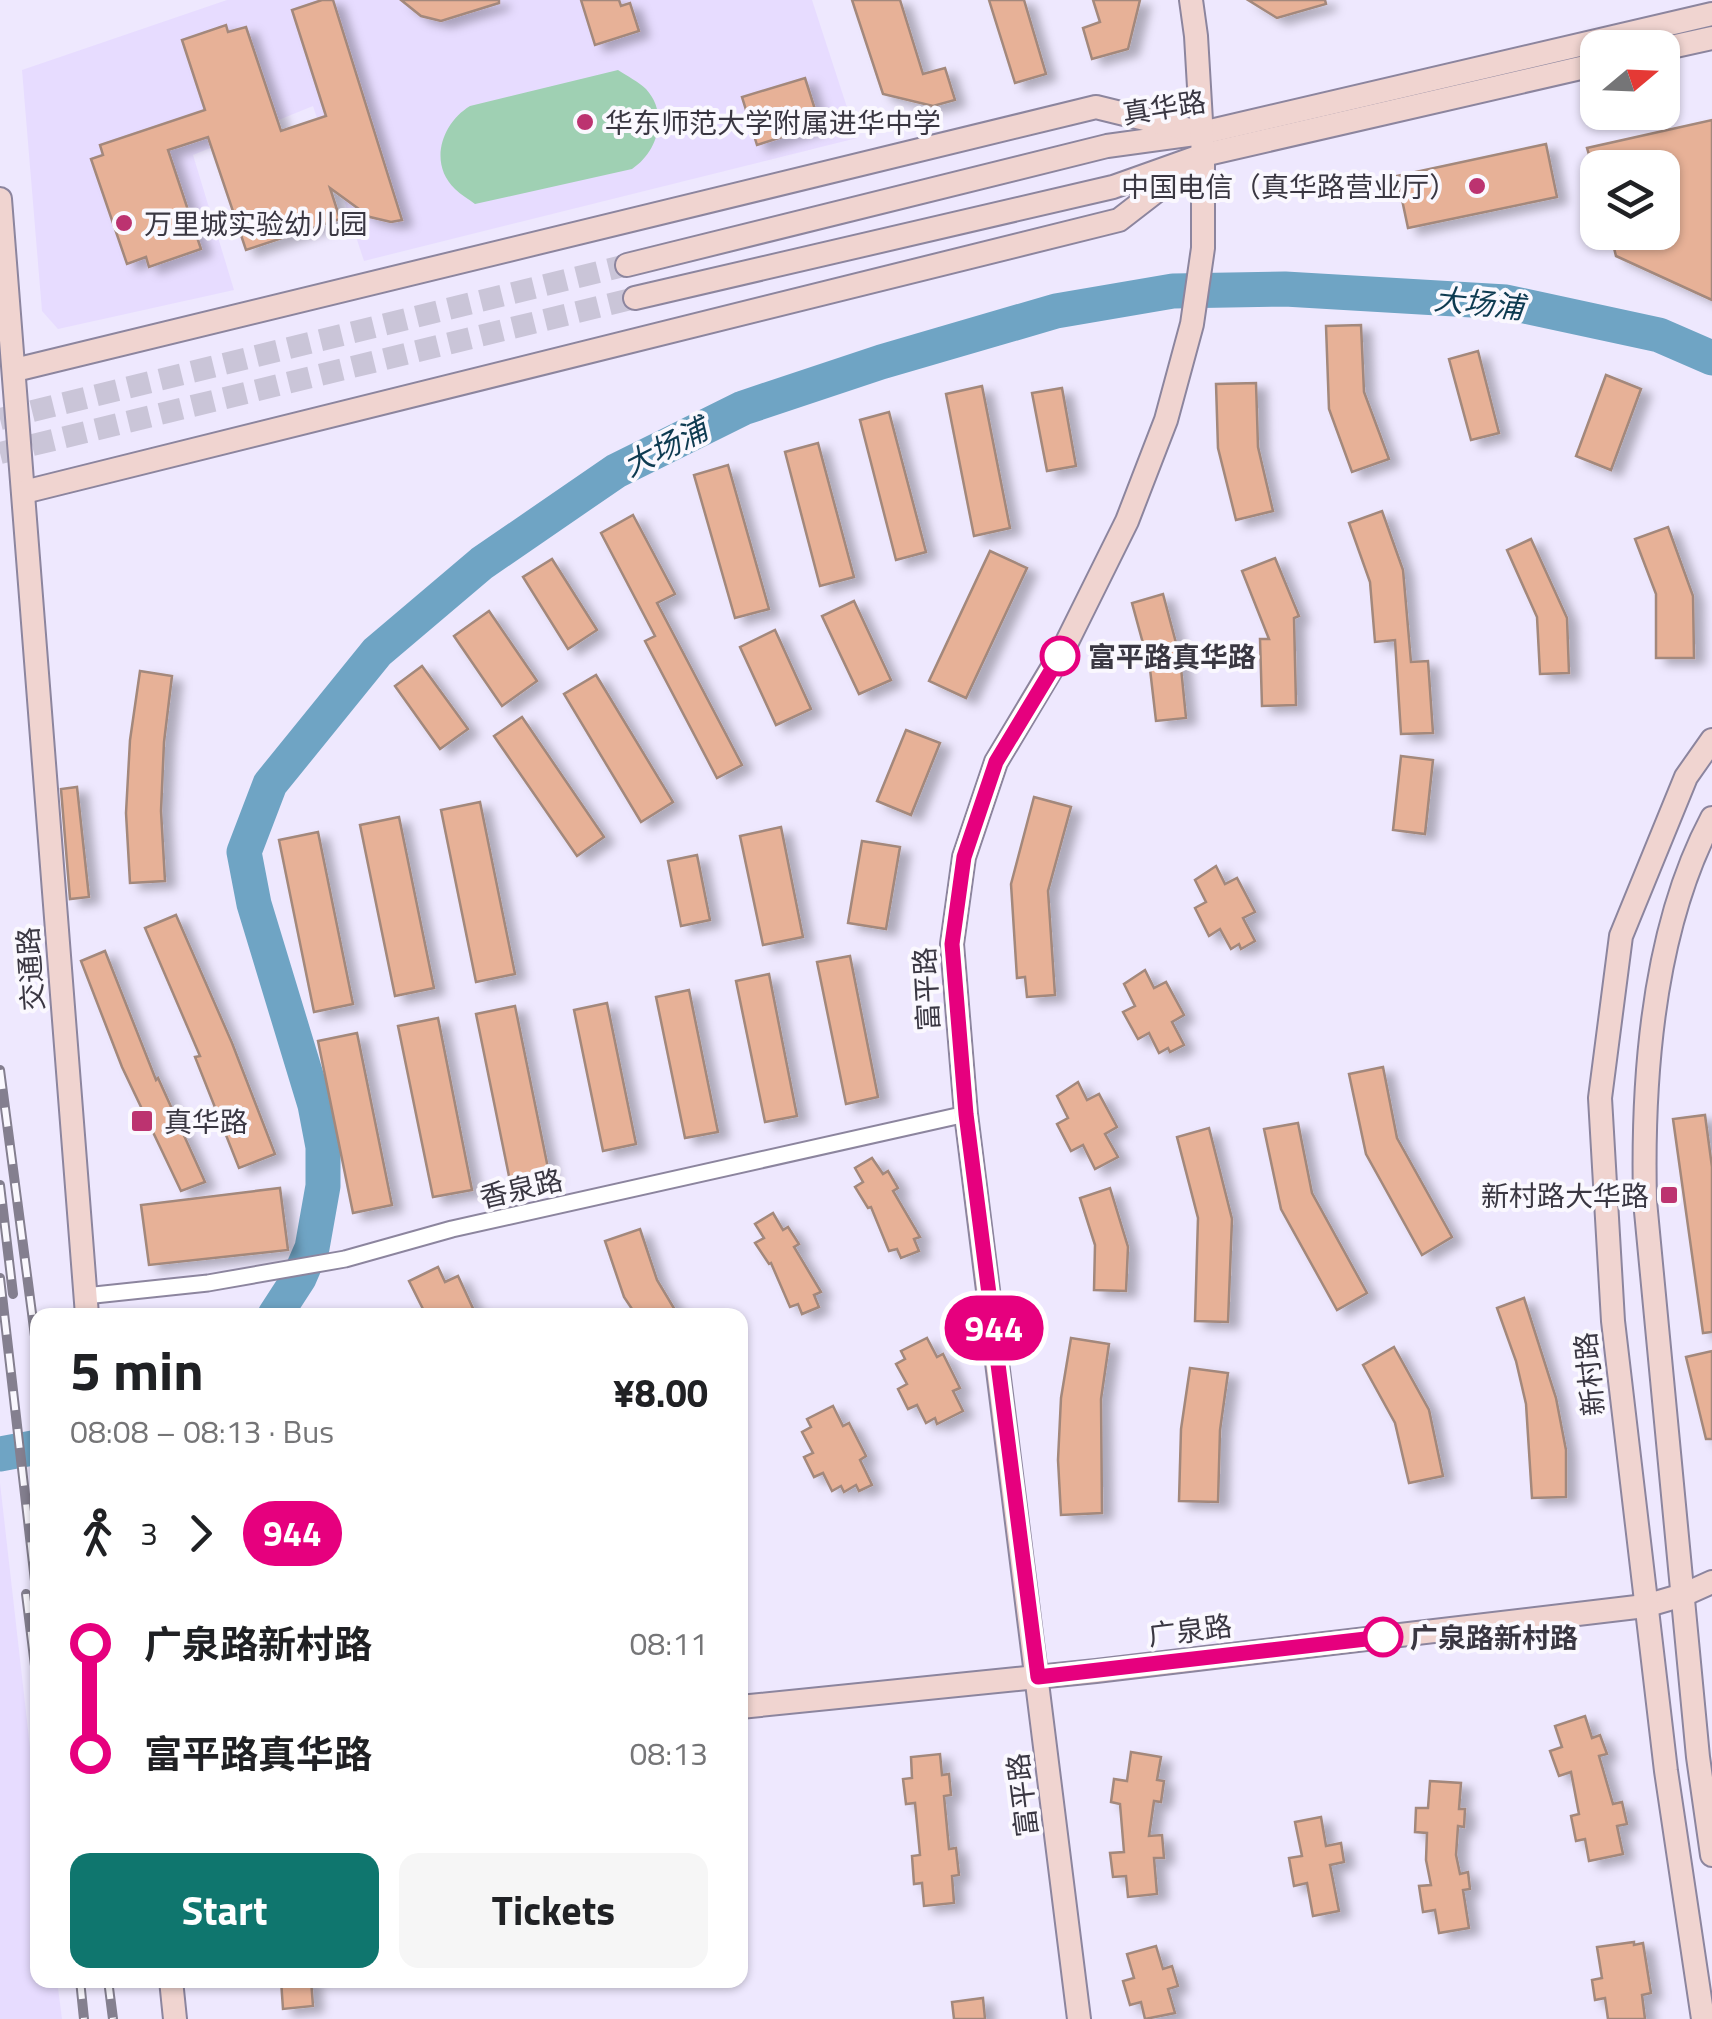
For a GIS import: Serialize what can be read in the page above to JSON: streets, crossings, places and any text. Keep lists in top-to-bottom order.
{
  "streets": {
    "main road": [
      "真华路",
      "交通路",
      "富平路",
      "新村路",
      "广泉路"
    ],
    "street": ["香泉路"]
  },
  "crossings": [
    ["真华路", "富平路"],
    ["交通路", "香泉路"],
    ["富平路", "香泉路"],
    ["富平路", "广泉路"],
    ["新村路", "广泉路"]
  ],
  "water": ["大场浦"],
  "places": {
    "other": [
      "华东师范大学附属进华中学",
      "中国电信（真华路营业厅）",
      "万里城实验幼儿园",
      "富平路真华路",
      "广泉路新村路"
    ],
    "transit": ["真华路", "新村路大华路"]
  },
  "lines": ["bus line 944"],
  "north": "right",
  "page": {
    "on_map": "944",
    "heading": ["5 min", "08:08 – 08:13 · Bus", "¥8.00"],
    "legs": ["3", "944"],
    "list": [
      {
        "name": "广泉路新村路",
        "value": "08:11"
      },
      {
        "name": "富平路真华路",
        "value": "08:13"
      }
    ],
    "buttons": ["Start", "Tickets"]
  }
}
